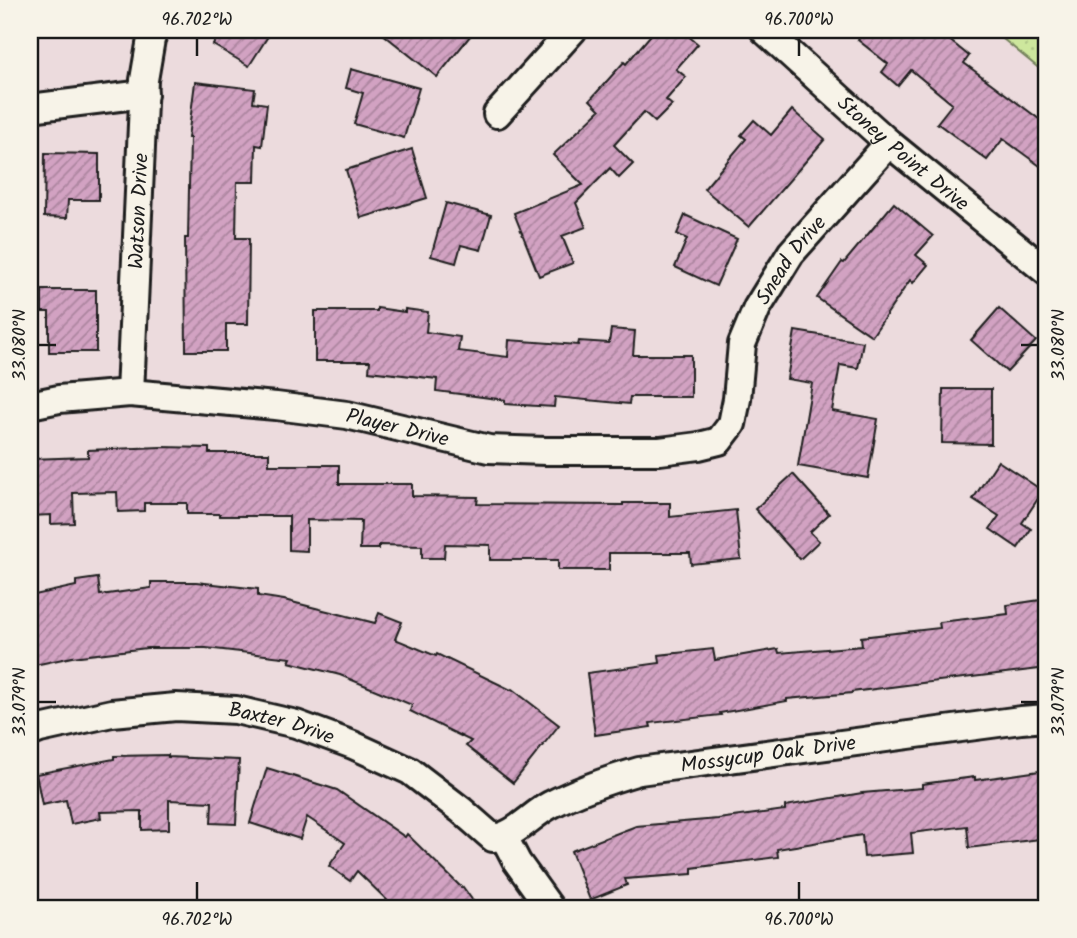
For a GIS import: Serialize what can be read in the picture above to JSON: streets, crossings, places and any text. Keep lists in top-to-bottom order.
{
  "streets": {
    "street": [
      "Stoney Point Drive",
      "Watson Drive",
      "Snead Drive",
      "Player Drive",
      "Baxter Drive",
      "Mossycup Oak Drive"
    ]
  },
  "crossings": [
    ["Stoney Point Drive", "Snead Drive"],
    ["Watson Drive", "Player Drive"],
    ["Snead Drive", "Player Drive"],
    ["Baxter Drive", "Mossycup Oak Drive"]
  ],
  "coordinates": [
    "96.702°W",
    "96.700°W",
    "33.080°N",
    "33.079°N"
  ]
}
